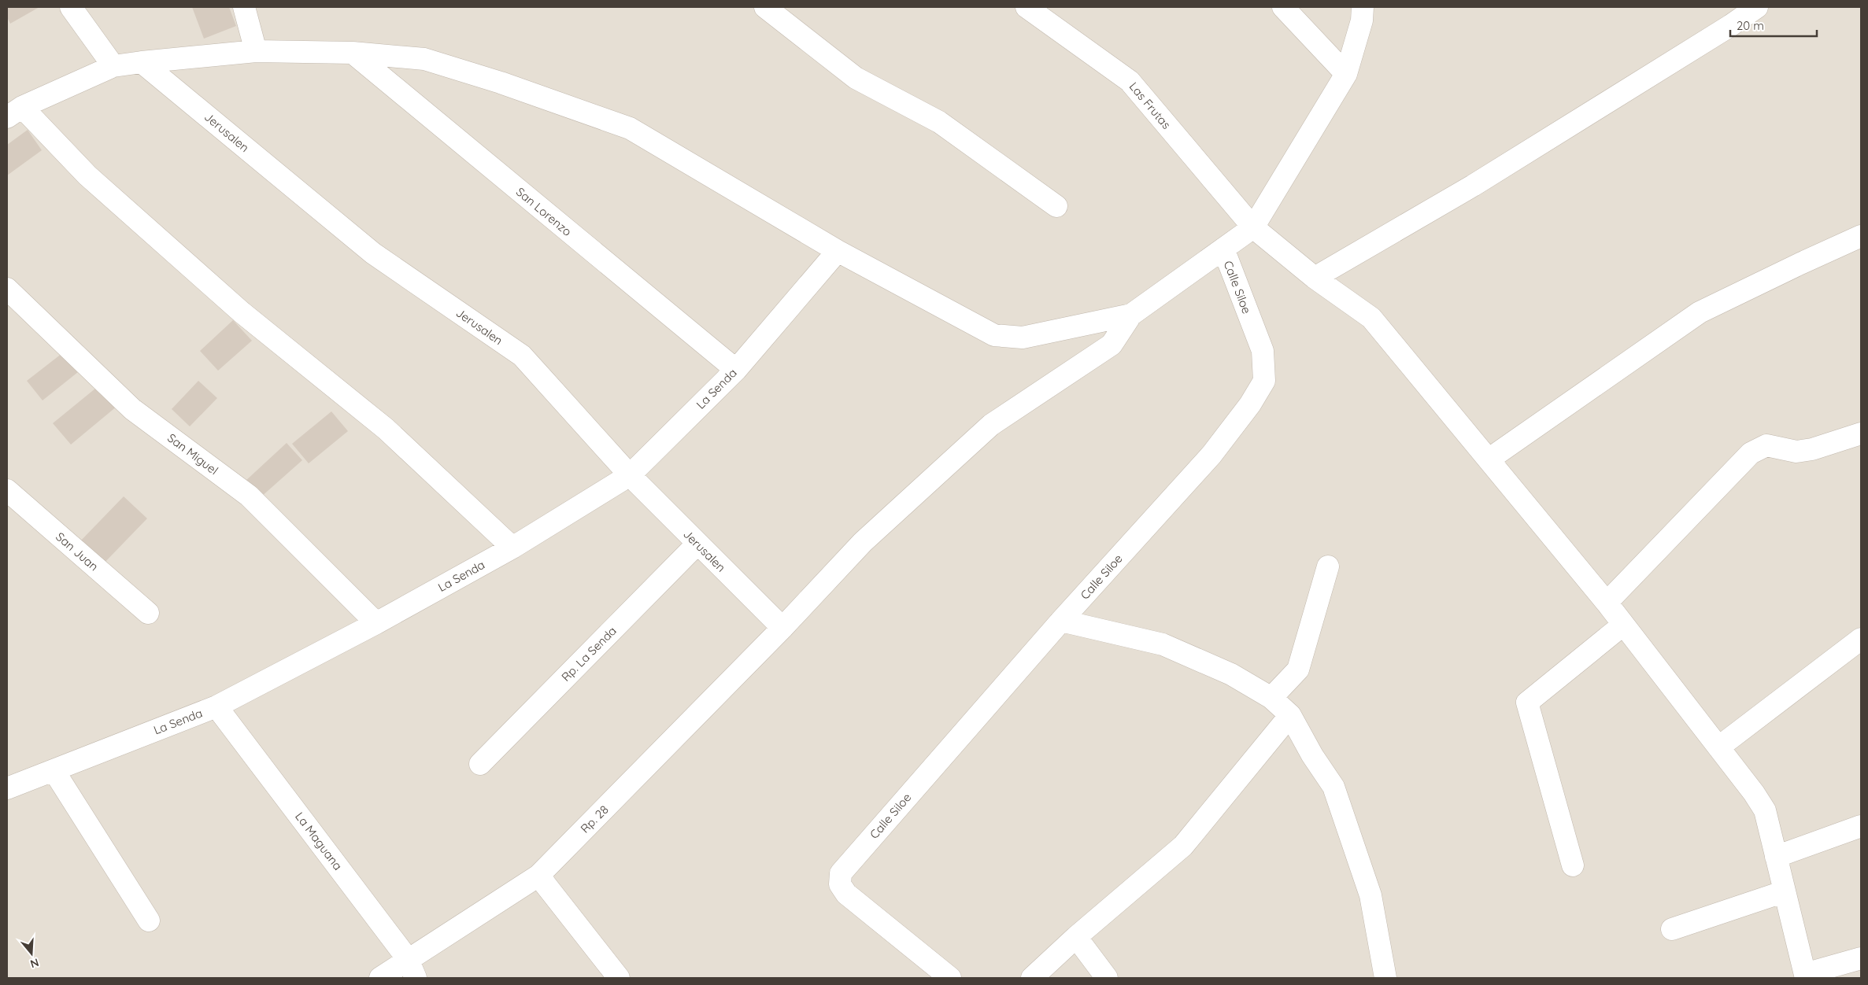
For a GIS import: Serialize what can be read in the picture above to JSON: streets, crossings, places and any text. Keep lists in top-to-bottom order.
{
  "streets": {
    "street": [
      "Las Frutas",
      "Jerusalen",
      "San Lorenzo",
      "Calle Siloe",
      "La Senda",
      "San Miguel",
      "San Juan",
      "Rp. La Senda",
      "Rp. 28",
      "La Maguana"
    ]
  },
  "crossings": [
    ["Jerusalen", "La Senda"],
    ["Jerusalen", "Rp. La Senda"],
    ["Jerusalen", "Rp. 28"],
    ["San Lorenzo", "La Senda"],
    ["La Senda", "San Miguel"],
    ["La Senda", "La Maguana"],
    ["Rp. 28", "La Maguana"]
  ],
  "scale_bar": "20 m",
  "north": "bottom"
}
